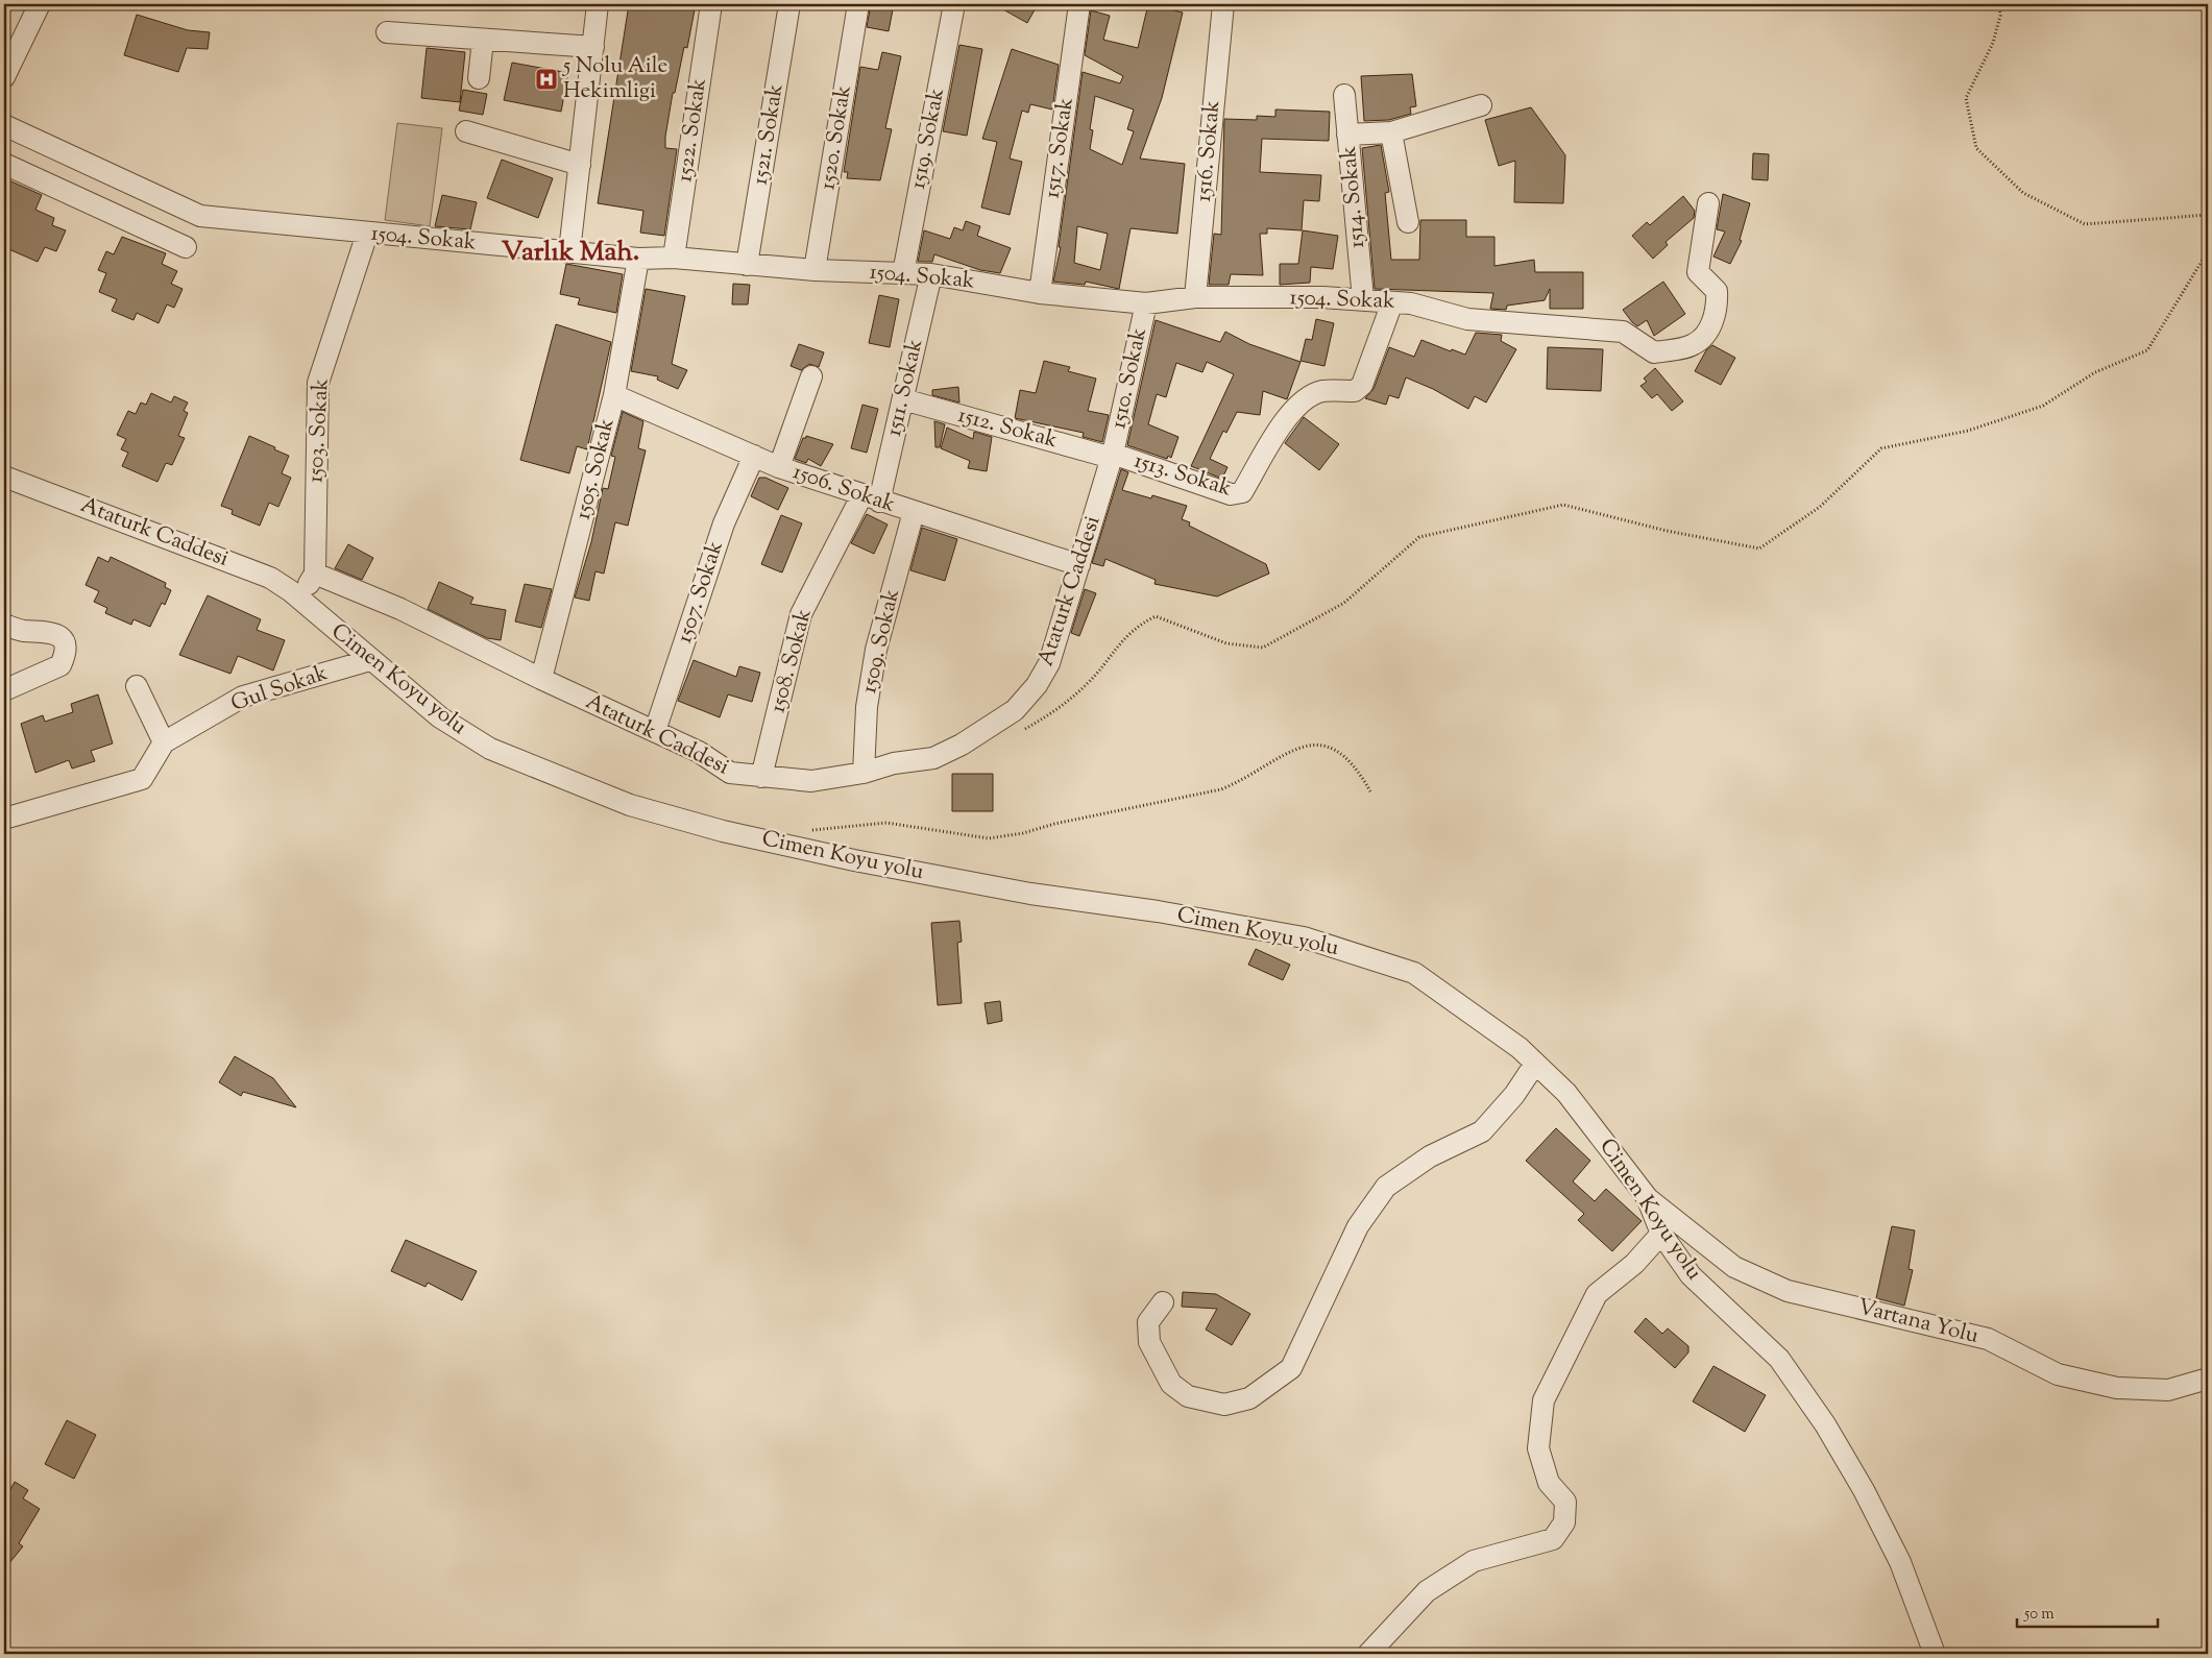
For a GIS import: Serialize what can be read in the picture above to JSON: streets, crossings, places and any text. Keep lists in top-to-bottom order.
{
  "streets": {
    "street": [
      "1522. Sokak",
      "1521. Sokak",
      "1520. Sokak",
      "1519. Sokak",
      "1517. Sokak",
      "1516. Sokak",
      "1514. Sokak",
      "1504. Sokak",
      "1510. Sokak",
      "1511. Sokak",
      "1512. Sokak",
      "1503. Sokak",
      "1505. Sokak",
      "1513. Sokak",
      "1506. Sokak",
      "Ataturk Caddesi",
      "1507. Sokak",
      "1509. Sokak",
      "1508. Sokak",
      "Cimen Koyu yolu",
      "Gul Sokak",
      "Vartana Yolu"
    ]
  },
  "crossings": [
    ["1522. Sokak", "1504. Sokak"],
    ["1521. Sokak", "1504. Sokak"],
    ["1520. Sokak", "1504. Sokak"],
    ["1519. Sokak", "1504. Sokak"],
    ["1517. Sokak", "1504. Sokak"],
    ["1516. Sokak", "1504. Sokak"],
    ["1514. Sokak", "1504. Sokak"],
    ["1504. Sokak", "1510. Sokak"],
    ["1504. Sokak", "1511. Sokak"],
    ["1504. Sokak", "1503. Sokak"],
    ["1504. Sokak", "1505. Sokak"],
    ["1504. Sokak", "1513. Sokak"],
    ["1510. Sokak", "1512. Sokak"],
    ["1510. Sokak", "1513. Sokak"],
    ["1510. Sokak", "Ataturk Caddesi"],
    ["1511. Sokak", "1512. Sokak"],
    ["1511. Sokak", "1506. Sokak"],
    ["1511. Sokak", "1508. Sokak"],
    ["1512. Sokak", "1513. Sokak"],
    ["1512. Sokak", "Ataturk Caddesi"],
    ["1503. Sokak", "Ataturk Caddesi"],
    ["1503. Sokak", "Cimen Koyu yolu"],
    ["1505. Sokak", "1506. Sokak"],
    ["1505. Sokak", "Ataturk Caddesi"],
    ["1513. Sokak", "Ataturk Caddesi"],
    ["1506. Sokak", "Ataturk Caddesi"],
    ["1506. Sokak", "1507. Sokak"],
    ["1506. Sokak", "1509. Sokak"],
    ["1506. Sokak", "1508. Sokak"],
    ["Ataturk Caddesi", "1507. Sokak"],
    ["Ataturk Caddesi", "1509. Sokak"],
    ["Ataturk Caddesi", "1508. Sokak"],
    ["Ataturk Caddesi", "Cimen Koyu yolu"],
    ["Cimen Koyu yolu", "Gul Sokak"],
    ["Cimen Koyu yolu", "Vartana Yolu"]
  ],
  "districts": ["Varlık Mah."],
  "places": {
    "hospital": ["5 Nolu Aile Hekimligi"]
  },
  "scale_bar": "50 m"
}
